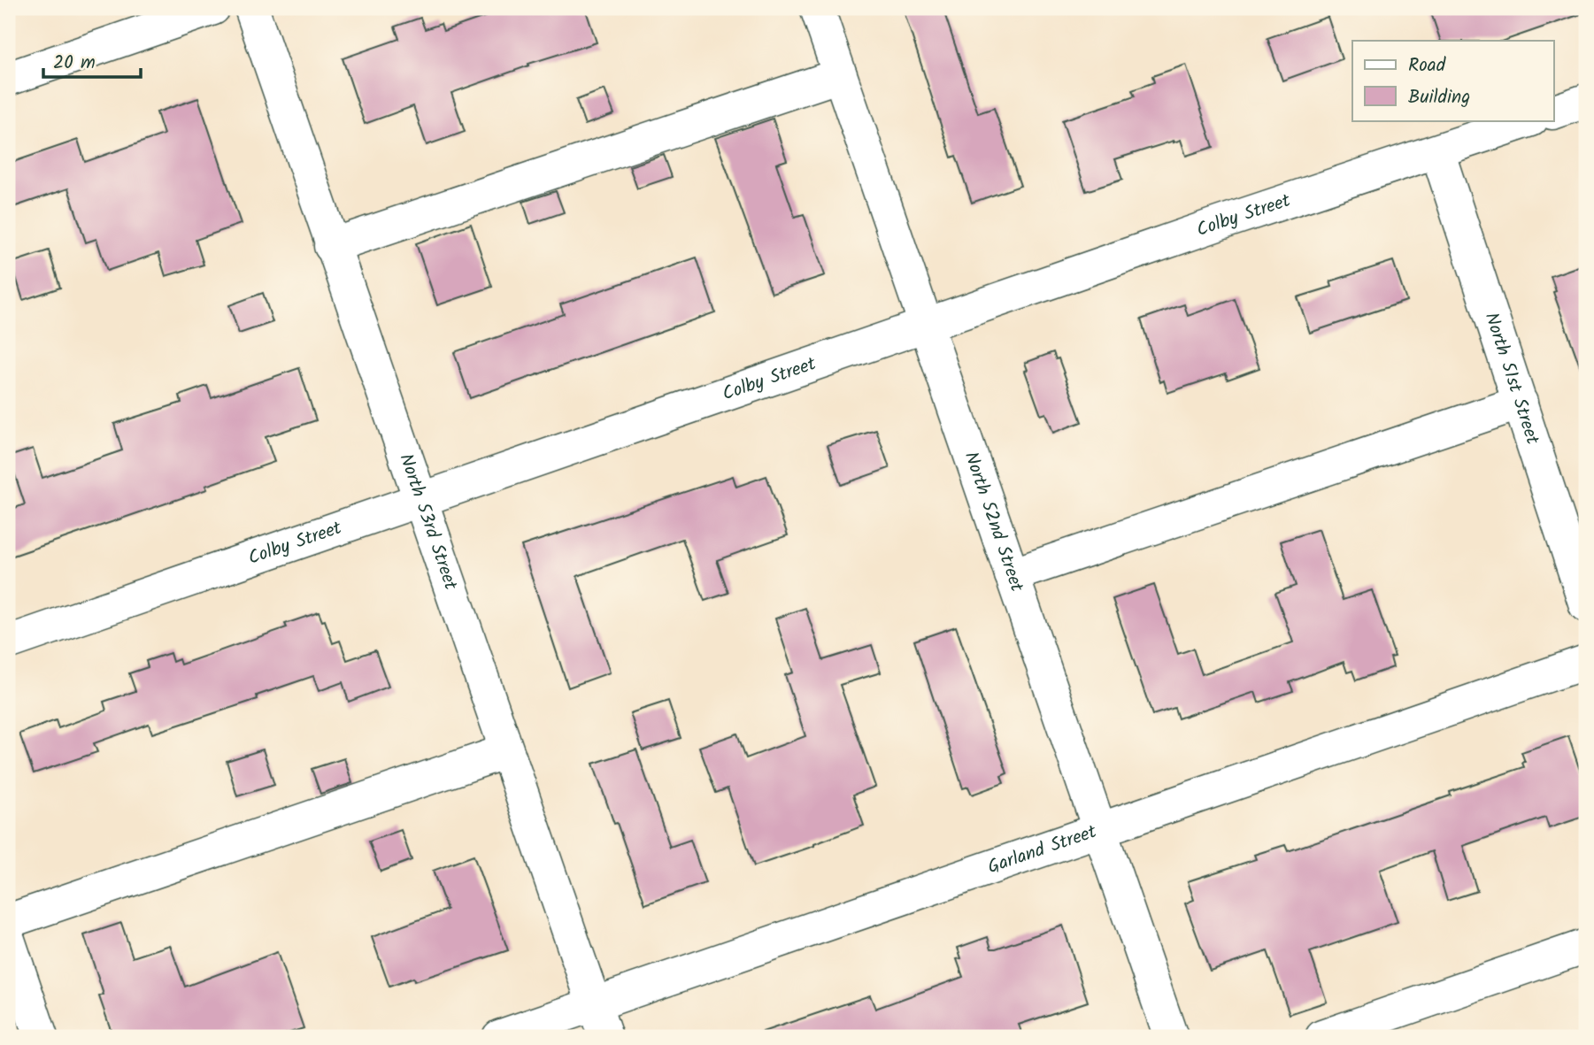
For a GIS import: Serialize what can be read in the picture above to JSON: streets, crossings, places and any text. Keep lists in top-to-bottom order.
{
  "streets": {
    "street": [
      "Colby Street",
      "North 51st Street",
      "North 53rd Street",
      "North 52nd Street",
      "Garland Street"
    ]
  },
  "crossings": [
    ["Colby Street", "North 51st Street"],
    ["Colby Street", "North 53rd Street"],
    ["Colby Street", "North 52nd Street"],
    ["North 53rd Street", "Garland Street"],
    ["North 52nd Street", "Garland Street"]
  ],
  "legend": ["Road", "Building"],
  "scale_bar": "20 m"
}
